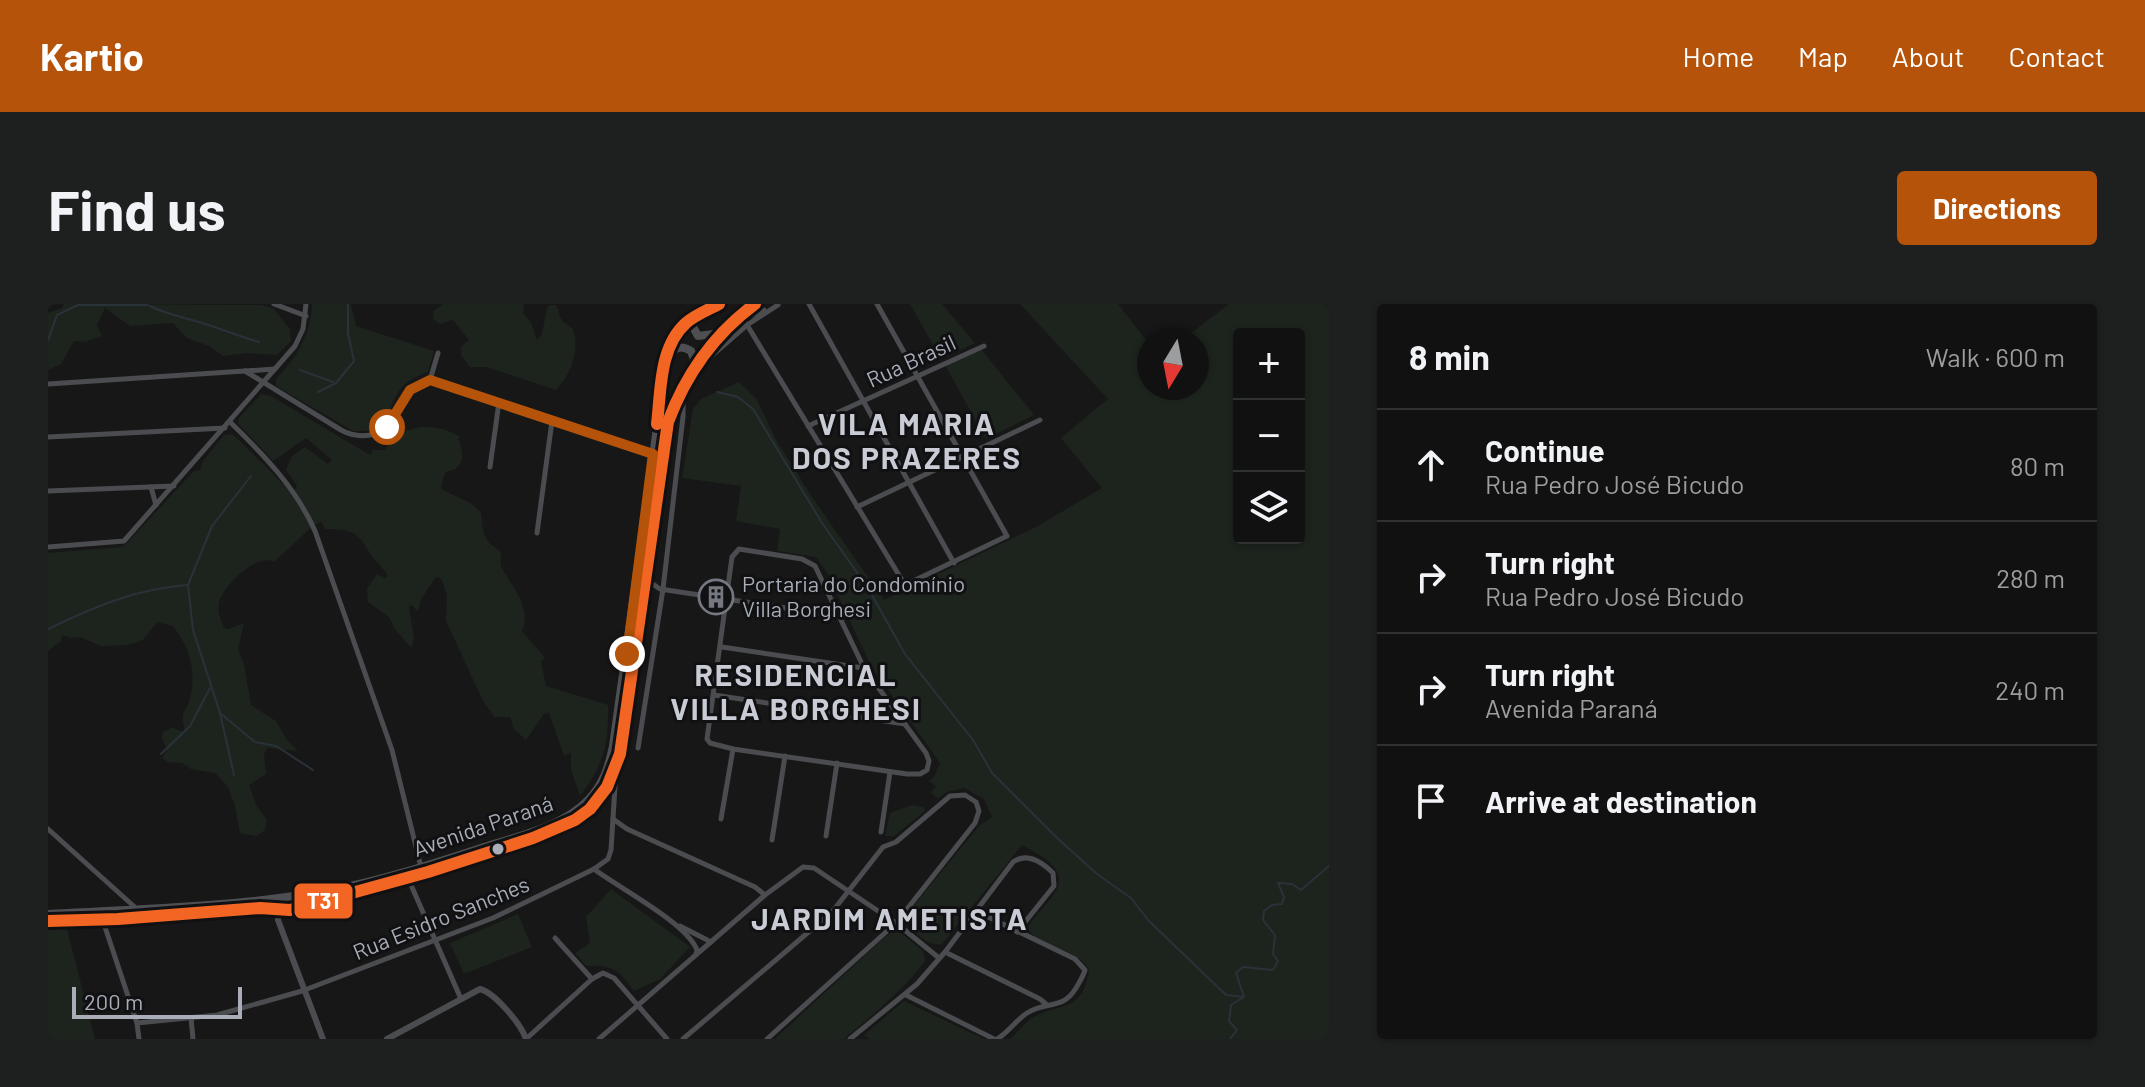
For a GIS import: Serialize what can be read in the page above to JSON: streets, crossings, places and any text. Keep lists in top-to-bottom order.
{
  "streets": {
    "main road": ["Avenida Paraná"],
    "street": ["Rua Brasil", "Rua Esidro Sanches"]
  },
  "districts": ["VILA MARIA DOS PRAZERES", "RESIDENCIAL VILLA BORGHESI", "JARDIM AMETISTA"],
  "places": {
    "building": ["Portaria do Condomínio Villa Borghesi"]
  },
  "lines": ["transit line T31"],
  "scale_bar": "200 m",
  "north": "bottom",
  "page": {
    "header": "Kartio",
    "nav": [
      "Home",
      "Map",
      "About",
      "Contact"
    ],
    "buttons": "Directions",
    "title": "Find us",
    "heading": ["8 min", "Walk · 600 m"],
    "map_buttons": ["+", "−"],
    "list": [
      ["Continue", "Rua Pedro José Bicudo", "80 m"],
      ["Turn right", "Rua Pedro José Bicudo", "280 m"],
      ["Turn right", "Avenida Paraná", "240 m"],
      "Arrive at destination"
    ],
    "scale": "200 m"
  }
}
